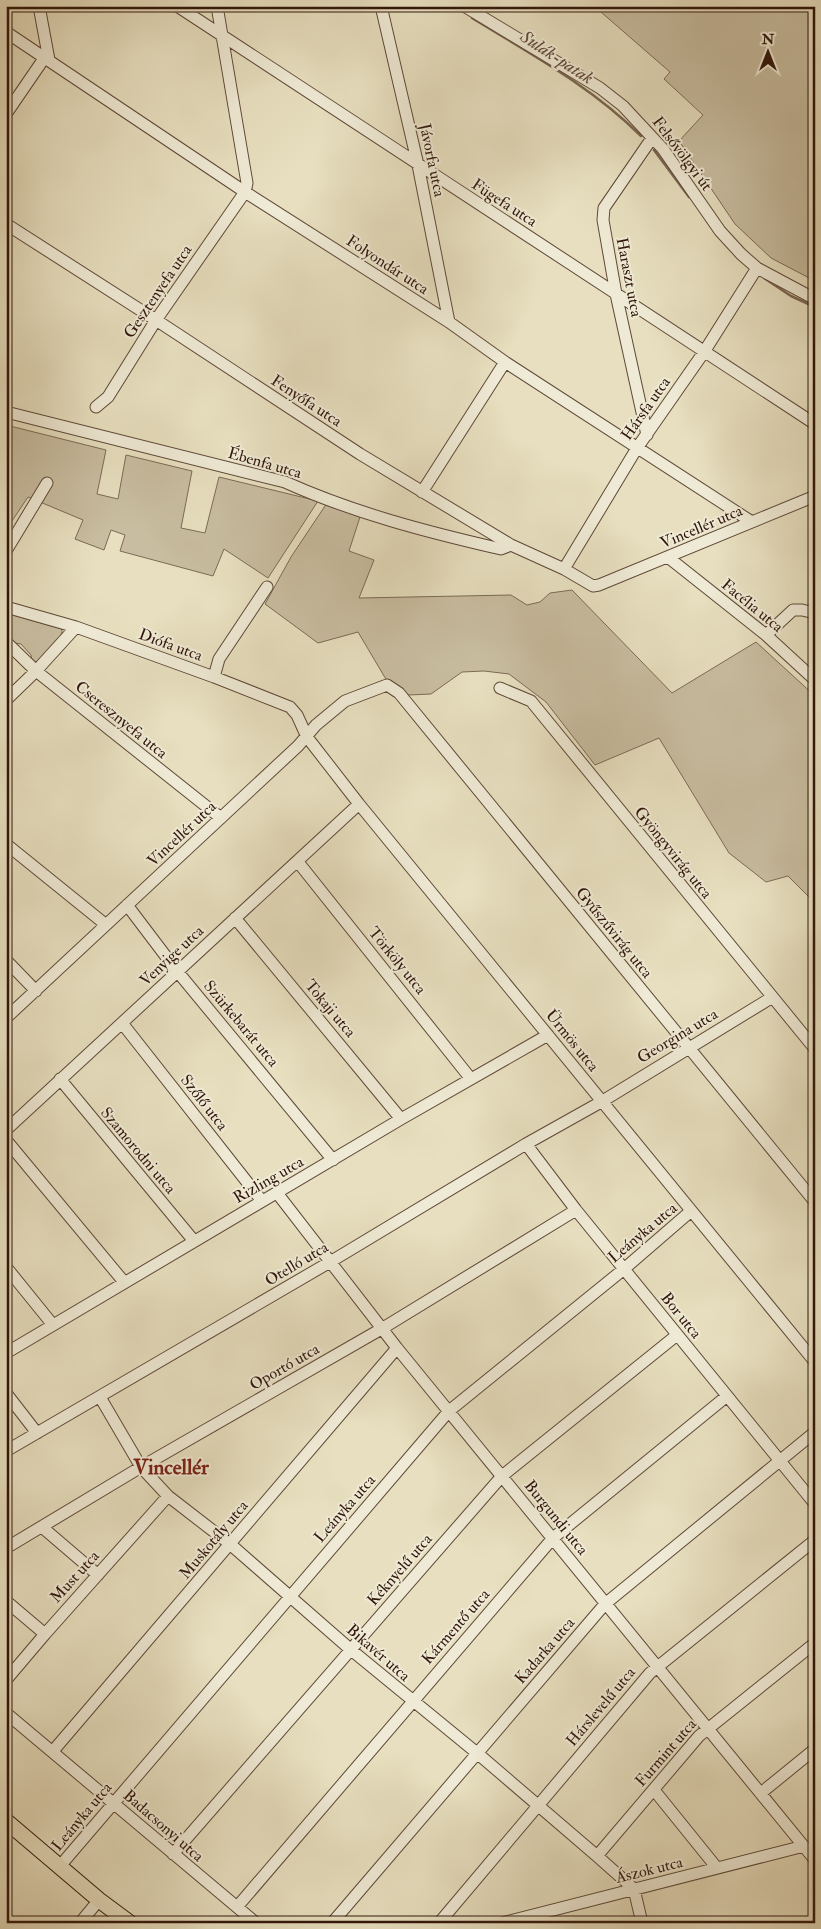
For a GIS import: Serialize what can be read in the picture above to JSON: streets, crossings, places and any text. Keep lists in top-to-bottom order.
{
  "streets": {
    "street": [
      "Felsővölgyi út",
      "Jávorfa utca",
      "Fügefa utca",
      "Folyondár utca",
      "Haraszt utca",
      "Gesztenyefa utca",
      "Fenyőfa utca",
      "Hársfa utca",
      "Ébenfa utca",
      "Vincellér utca",
      "Facélia utca",
      "Diófa utca",
      "Cseresznyefa utca",
      "Gyöngyvirág utca",
      "Gyűszűvirág utca",
      "Venyige utca",
      "Törköly utca",
      "Tokaji utca",
      "Szürkebarát utca",
      "Georgina utca",
      "Ürmös utca",
      "Szőlő utca",
      "Szamorodni utca",
      "Rizling utca",
      "Leányka utca",
      "Otelló utca",
      "Bor utca",
      "Oportó utca",
      "Burgundi utca",
      "Muskotály utca",
      "Kéknyelű utca",
      "Must utca",
      "Kármentő utca",
      "Kadarka utca",
      "Bikavér utca",
      "Hárslevelű utca",
      "Furmint utca",
      "Badacsonyi utca",
      "Ászok utca"
    ]
  },
  "crossings": [
    ["Felsővölgyi út", "Haraszt utca"],
    ["Felsővölgyi út", "Hársfa utca"],
    ["Jávorfa utca", "Fügefa utca"],
    ["Jávorfa utca", "Folyondár utca"],
    ["Fügefa utca", "Haraszt utca"],
    ["Fügefa utca", "Hársfa utca"],
    ["Folyondár utca", "Gesztenyefa utca"],
    ["Folyondár utca", "Hársfa utca"],
    ["Folyondár utca", "Vincellér utca"],
    ["Haraszt utca", "Hársfa utca"],
    ["Gesztenyefa utca", "Fenyőfa utca"],
    ["Fenyőfa utca", "Hársfa utca"],
    ["Fenyőfa utca", "Ébenfa utca"],
    ["Fenyőfa utca", "Vincellér utca"],
    ["Vincellér utca", "Facélia utca"],
    ["Vincellér utca", "Diófa utca"],
    ["Vincellér utca", "Cseresznyefa utca"],
    ["Vincellér utca", "Gyűszűvirág utca"],
    ["Vincellér utca", "Szürkebarát utca"],
    ["Vincellér utca", "Ürmös utca"],
    ["Diófa utca", "Ürmös utca"],
    ["Gyöngyvirág utca", "Georgina utca"],
    ["Gyűszűvirág utca", "Georgina utca"],
    ["Venyige utca", "Törköly utca"],
    ["Venyige utca", "Tokaji utca"],
    ["Venyige utca", "Szürkebarát utca"],
    ["Venyige utca", "Ürmös utca"],
    ["Venyige utca", "Szőlő utca"],
    ["Venyige utca", "Szamorodni utca"],
    ["Törköly utca", "Rizling utca"],
    ["Tokaji utca", "Rizling utca"],
    ["Szürkebarát utca", "Rizling utca"],
    ["Georgina utca", "Ürmös utca"],
    ["Georgina utca", "Otelló utca"],
    ["Ürmös utca", "Rizling utca"],
    ["Ürmös utca", "Leányka utca"],
    ["Ürmös utca", "Otelló utca"],
    ["Szőlő utca", "Rizling utca"],
    ["Szamorodni utca", "Rizling utca"],
    ["Rizling utca", "Burgundi utca"],
    ["Leányka utca", "Bor utca"],
    ["Leányka utca", "Burgundi utca"],
    ["Leányka utca", "Bikavér utca"],
    ["Leányka utca", "Badacsonyi utca"],
    ["Otelló utca", "Bor utca"],
    ["Otelló utca", "Burgundi utca"],
    ["Otelló utca", "Bikavér utca"],
    ["Bor utca", "Oportó utca"],
    ["Bor utca", "Kéknyelű utca"],
    ["Bor utca", "Kármentő utca"],
    ["Bor utca", "Kadarka utca"],
    ["Oportó utca", "Burgundi utca"],
    ["Oportó utca", "Bikavér utca"],
    ["Burgundi utca", "Muskotály utca"],
    ["Burgundi utca", "Kéknyelű utca"],
    ["Burgundi utca", "Kármentő utca"],
    ["Burgundi utca", "Kadarka utca"],
    ["Burgundi utca", "Hárslevelű utca"],
    ["Burgundi utca", "Furmint utca"],
    ["Burgundi utca", "Ászok utca"],
    ["Muskotály utca", "Bikavér utca"],
    ["Muskotály utca", "Badacsonyi utca"],
    ["Kéknyelű utca", "Bikavér utca"],
    ["Kéknyelű utca", "Badacsonyi utca"],
    ["Must utca", "Bikavér utca"],
    ["Kármentő utca", "Bikavér utca"],
    ["Kármentő utca", "Badacsonyi utca"],
    ["Kadarka utca", "Bikavér utca"],
    ["Bikavér utca", "Hárslevelű utca"],
    ["Bikavér utca", "Furmint utca"],
    ["Bikavér utca", "Ászok utca"]
  ],
  "districts": ["Vincellér"],
  "water": ["Sulák-patak"],
  "north": "top"
}
